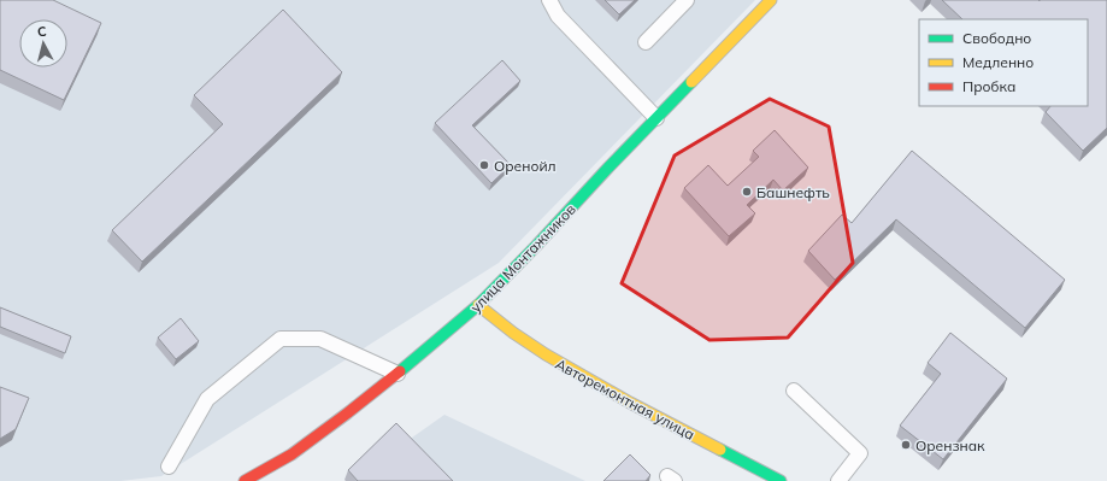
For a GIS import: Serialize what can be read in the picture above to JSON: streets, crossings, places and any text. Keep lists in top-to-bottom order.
{
  "streets": {
    "main road": ["улица Монтажников", "Авторемонтная улица"]
  },
  "crossings": [
    ["улица Монтажников", "Авторемонтная улица"]
  ],
  "places": ["Оренойл", "Башнефть", "Орензнак"],
  "legend": ["Свободно", "Медленно", "Пробка"],
  "north": "top"
}
